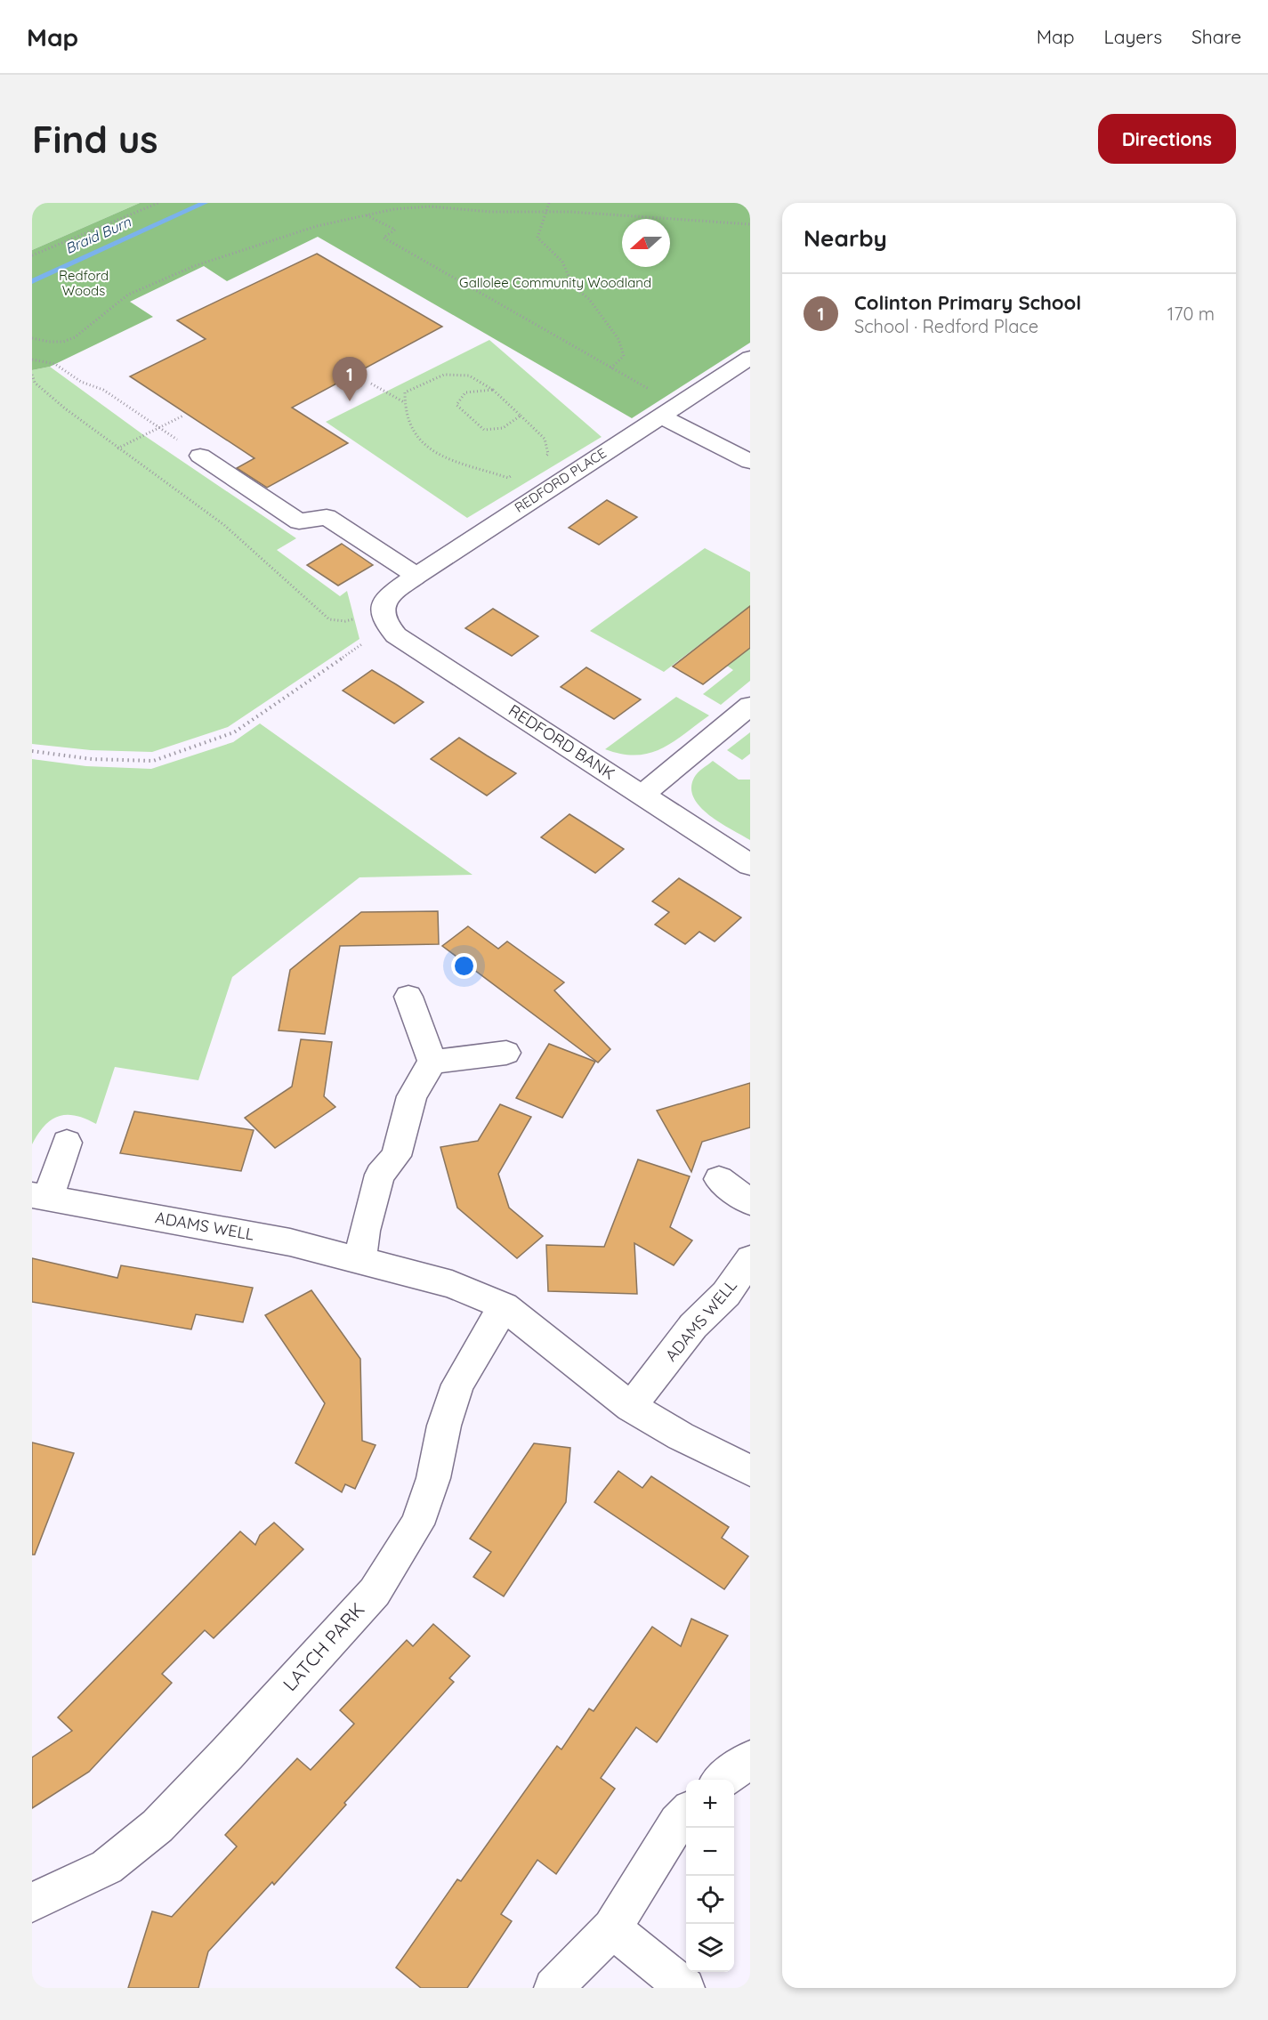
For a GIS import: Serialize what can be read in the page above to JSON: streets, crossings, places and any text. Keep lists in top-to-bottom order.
{
  "streets": {
    "street": [
      "REDFORD PLACE",
      "REDFORD BANK",
      "ADAMS WELL",
      "LATCH PARK"
    ]
  },
  "crossings": [
    ["REDFORD PLACE", "REDFORD BANK"],
    ["ADAMS WELL", "LATCH PARK"]
  ],
  "water": ["Braid Burn"],
  "parks": ["Redford Woods", "Gallolee Community Woodland"],
  "north": "left",
  "page": {
    "header": "Map",
    "nav": ["Map", "Layers", "Share"],
    "buttons": "Directions",
    "title": "Find us",
    "heading": "Nearby",
    "list": [
      {
        "mark": "1",
        "name": "Colinton Primary School",
        "note": "School · Redford Place",
        "value": "170 m"
      }
    ],
    "pins": "1",
    "map_buttons": ["+", "−"]
  }
}
